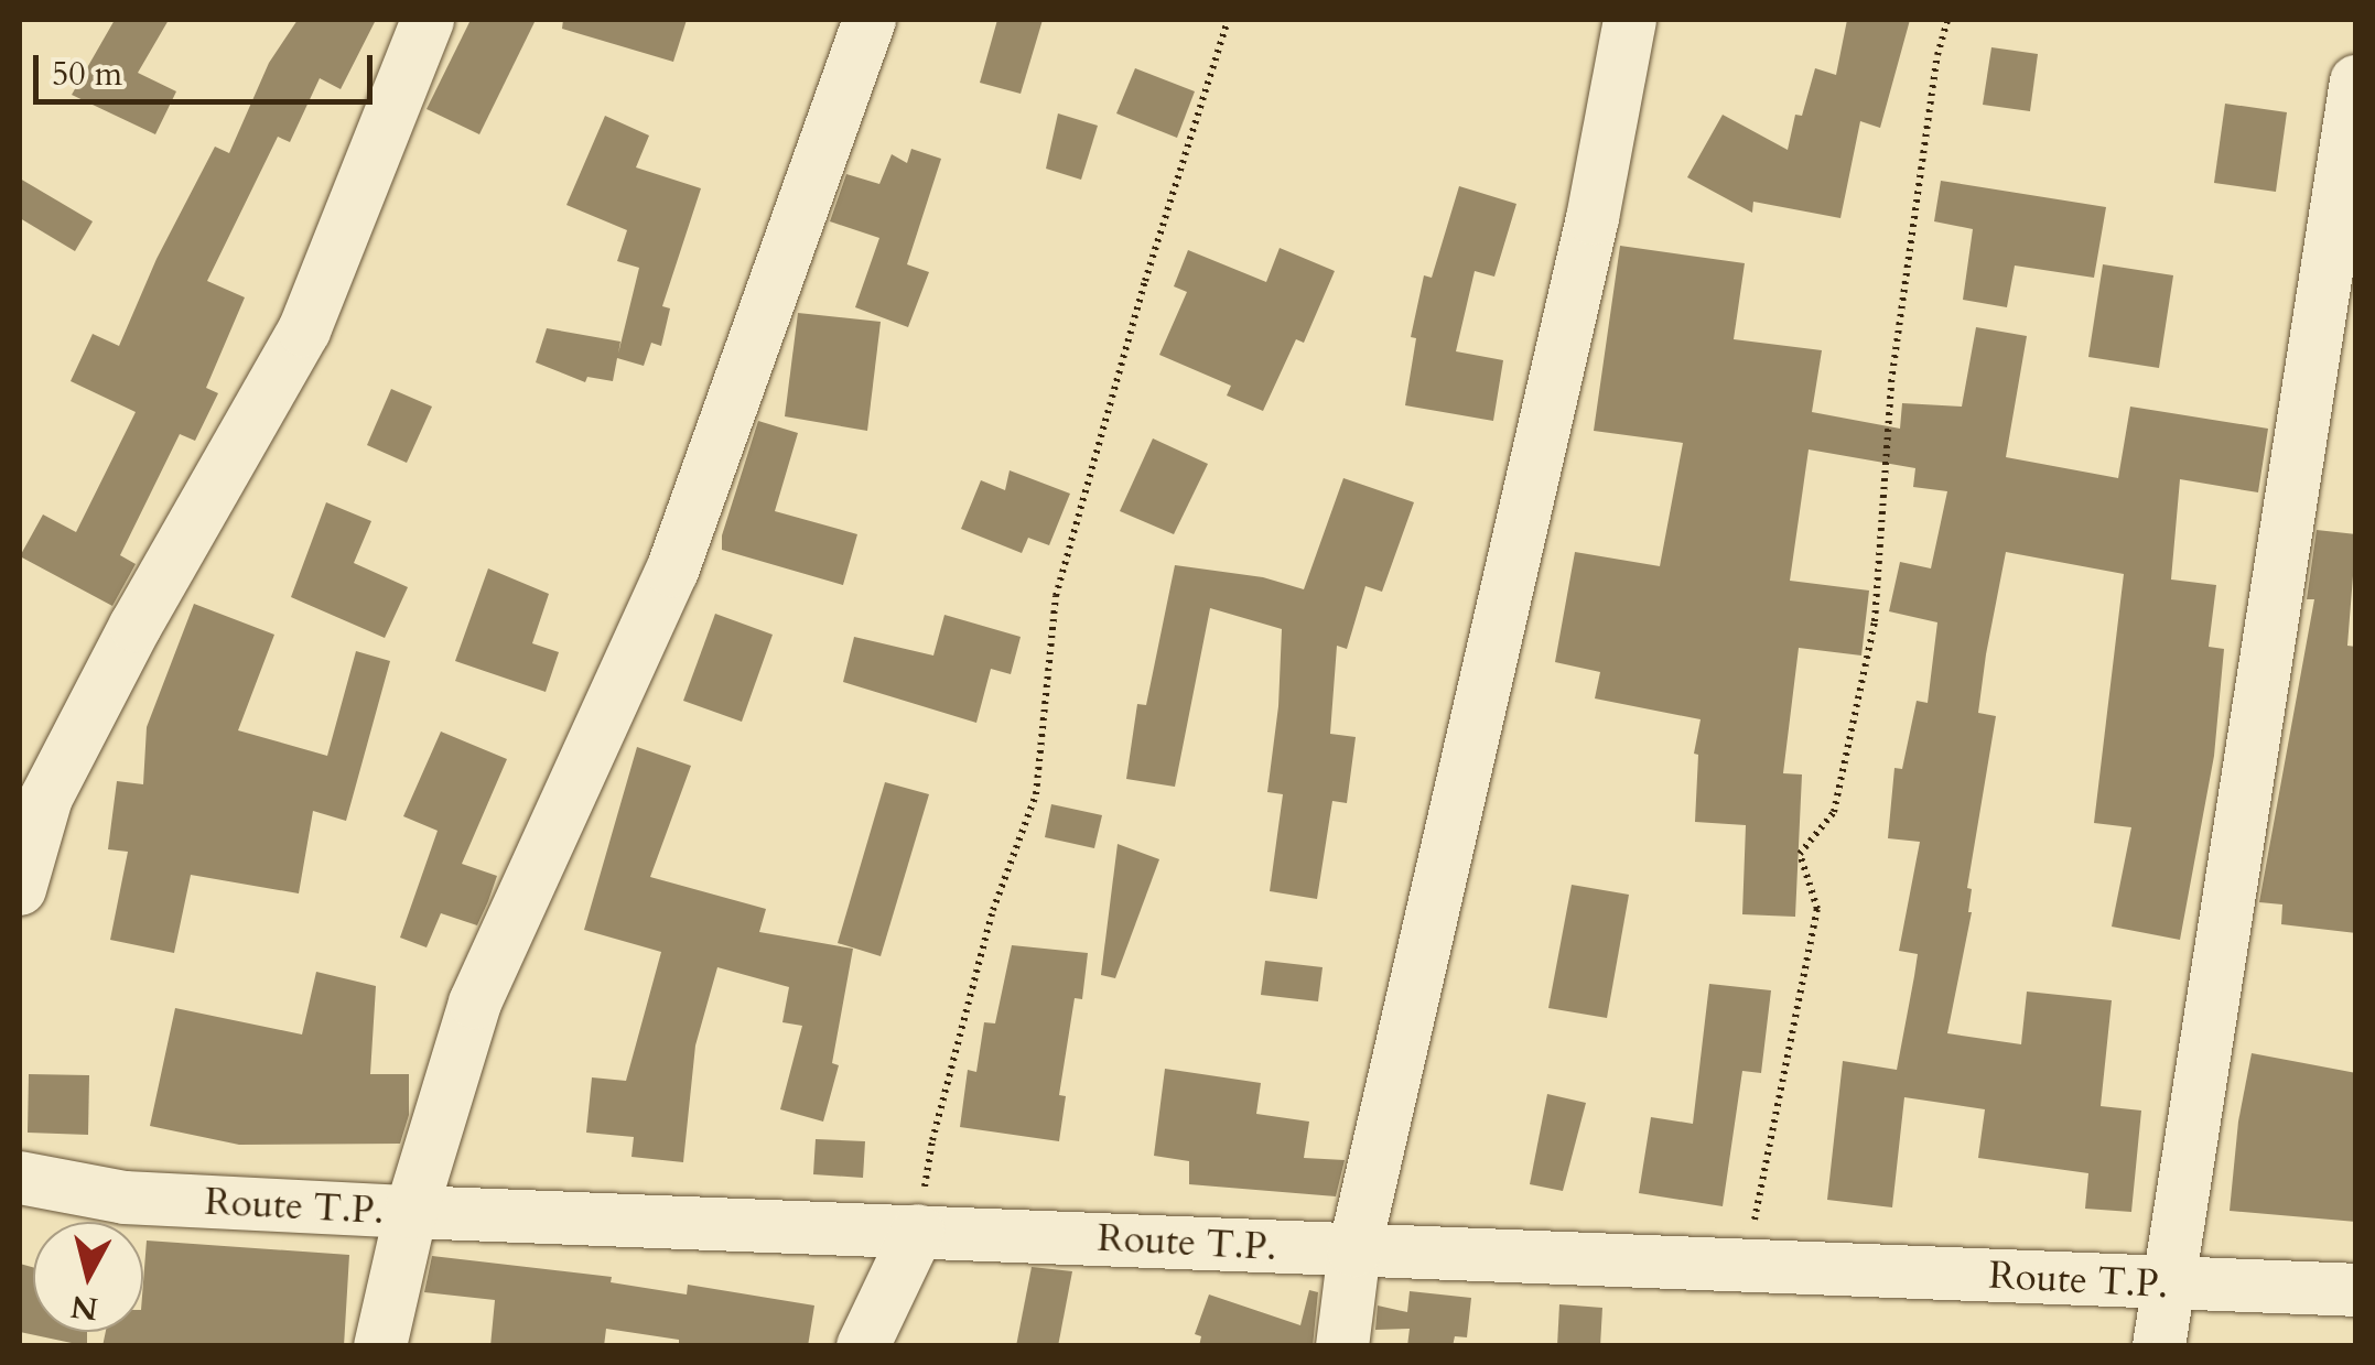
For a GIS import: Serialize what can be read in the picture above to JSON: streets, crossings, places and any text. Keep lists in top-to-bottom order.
{
  "streets": {
    "street": ["Route T.P."]
  },
  "scale_bar": "50 m",
  "north": "bottom"
}
